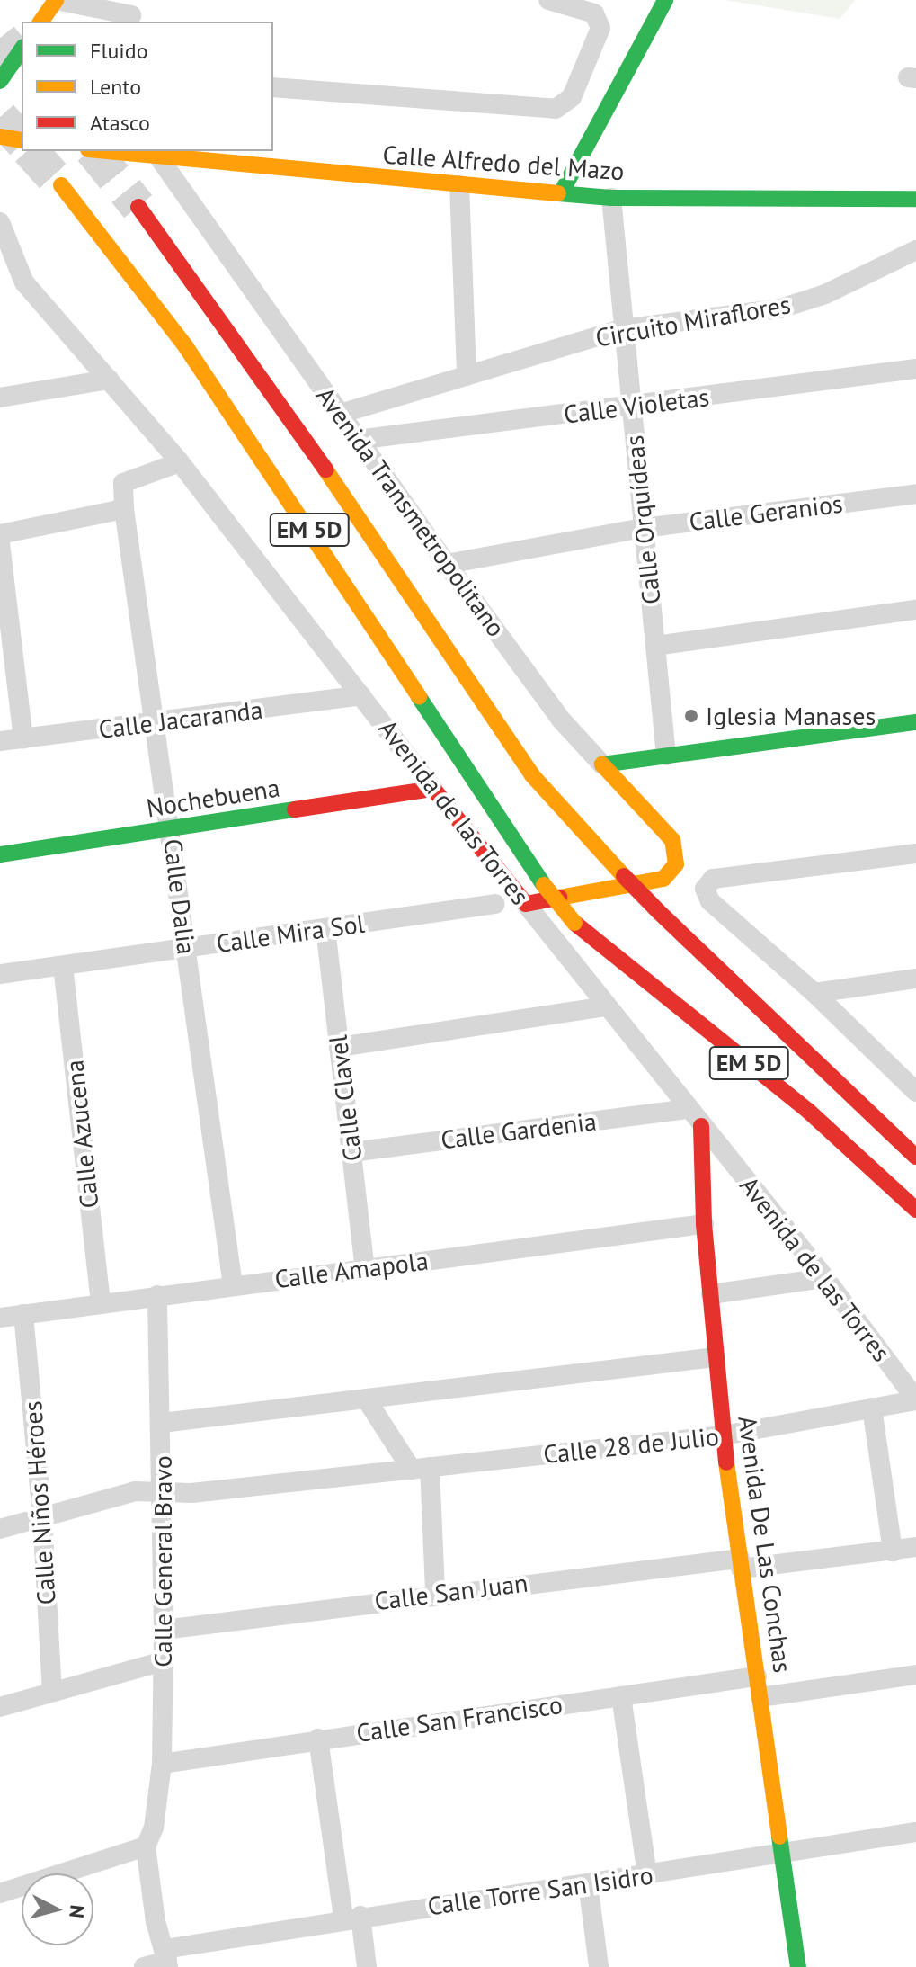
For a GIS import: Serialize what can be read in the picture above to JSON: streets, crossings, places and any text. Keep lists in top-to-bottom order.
{
  "streets": {
    "main road": [
      "Calle Alfredo del Mazo",
      "Avenida Transmetropolitano",
      "EM 5D",
      "Nochebuena",
      "Avenida de las Torres",
      "Avenida De Las Conchas"
    ],
    "street": [
      "Circuito Miraflores",
      "Calle Violetas",
      "Calle Geranios",
      "Calle Orquídeas",
      "Calle Jacaranda",
      "Calle Dalia",
      "Calle Mira Sol",
      "Calle Clavel",
      "Calle Gardenia",
      "Calle Azucena",
      "Calle Amapola",
      "Calle 28 de Julio",
      "Calle Niños Héroes",
      "Calle General Bravo",
      "Calle San Juan",
      "Calle San Francisco",
      "Calle Torre San Isidro"
    ]
  },
  "crossings": [
    ["Calle Alfredo del Mazo", "Avenida Transmetropolitano"],
    ["Calle Alfredo del Mazo", "Calle Orquídeas"],
    ["Circuito Miraflores", "Avenida Transmetropolitano"],
    ["Circuito Miraflores", "Calle Orquídeas"],
    ["Calle Violetas", "Avenida Transmetropolitano"],
    ["Calle Violetas", "Calle Orquídeas"],
    ["Avenida Transmetropolitano", "Calle Geranios"],
    ["Avenida Transmetropolitano", "Avenida de las Torres"],
    ["Calle Geranios", "Calle Orquídeas"],
    ["Calle Jacaranda", "Avenida de las Torres"],
    ["Calle Jacaranda", "Calle Dalia"],
    ["Nochebuena", "Avenida de las Torres"],
    ["Nochebuena", "Calle Dalia"],
    ["Avenida de las Torres", "Calle Gardenia"],
    ["Avenida de las Torres", "Calle 28 de Julio"],
    ["Avenida de las Torres", "Avenida De Las Conchas"],
    ["Calle Dalia", "Calle Mira Sol"],
    ["Calle Dalia", "Calle Amapola"],
    ["Calle Mira Sol", "Calle Clavel"],
    ["Calle Mira Sol", "Calle Azucena"],
    ["Calle Clavel", "Calle Gardenia"],
    ["Calle Clavel", "Calle Amapola"],
    ["Calle Azucena", "Calle Amapola"],
    ["Calle Amapola", "Calle Niños Héroes"],
    ["Calle Amapola", "Avenida De Las Conchas"],
    ["Calle Amapola", "Calle General Bravo"],
    ["Calle 28 de Julio", "Calle Niños Héroes"],
    ["Calle 28 de Julio", "Avenida De Las Conchas"],
    ["Calle 28 de Julio", "Calle General Bravo"],
    ["Avenida De Las Conchas", "Calle San Juan"],
    ["Avenida De Las Conchas", "Calle San Francisco"],
    ["Avenida De Las Conchas", "Calle Torre San Isidro"],
    ["Calle General Bravo", "Calle San Juan"],
    ["Calle General Bravo", "Calle San Francisco"]
  ],
  "places": ["Iglesia Manases"],
  "legend": ["Fluido", "Lento", "Atasco"],
  "north": "right"
}
